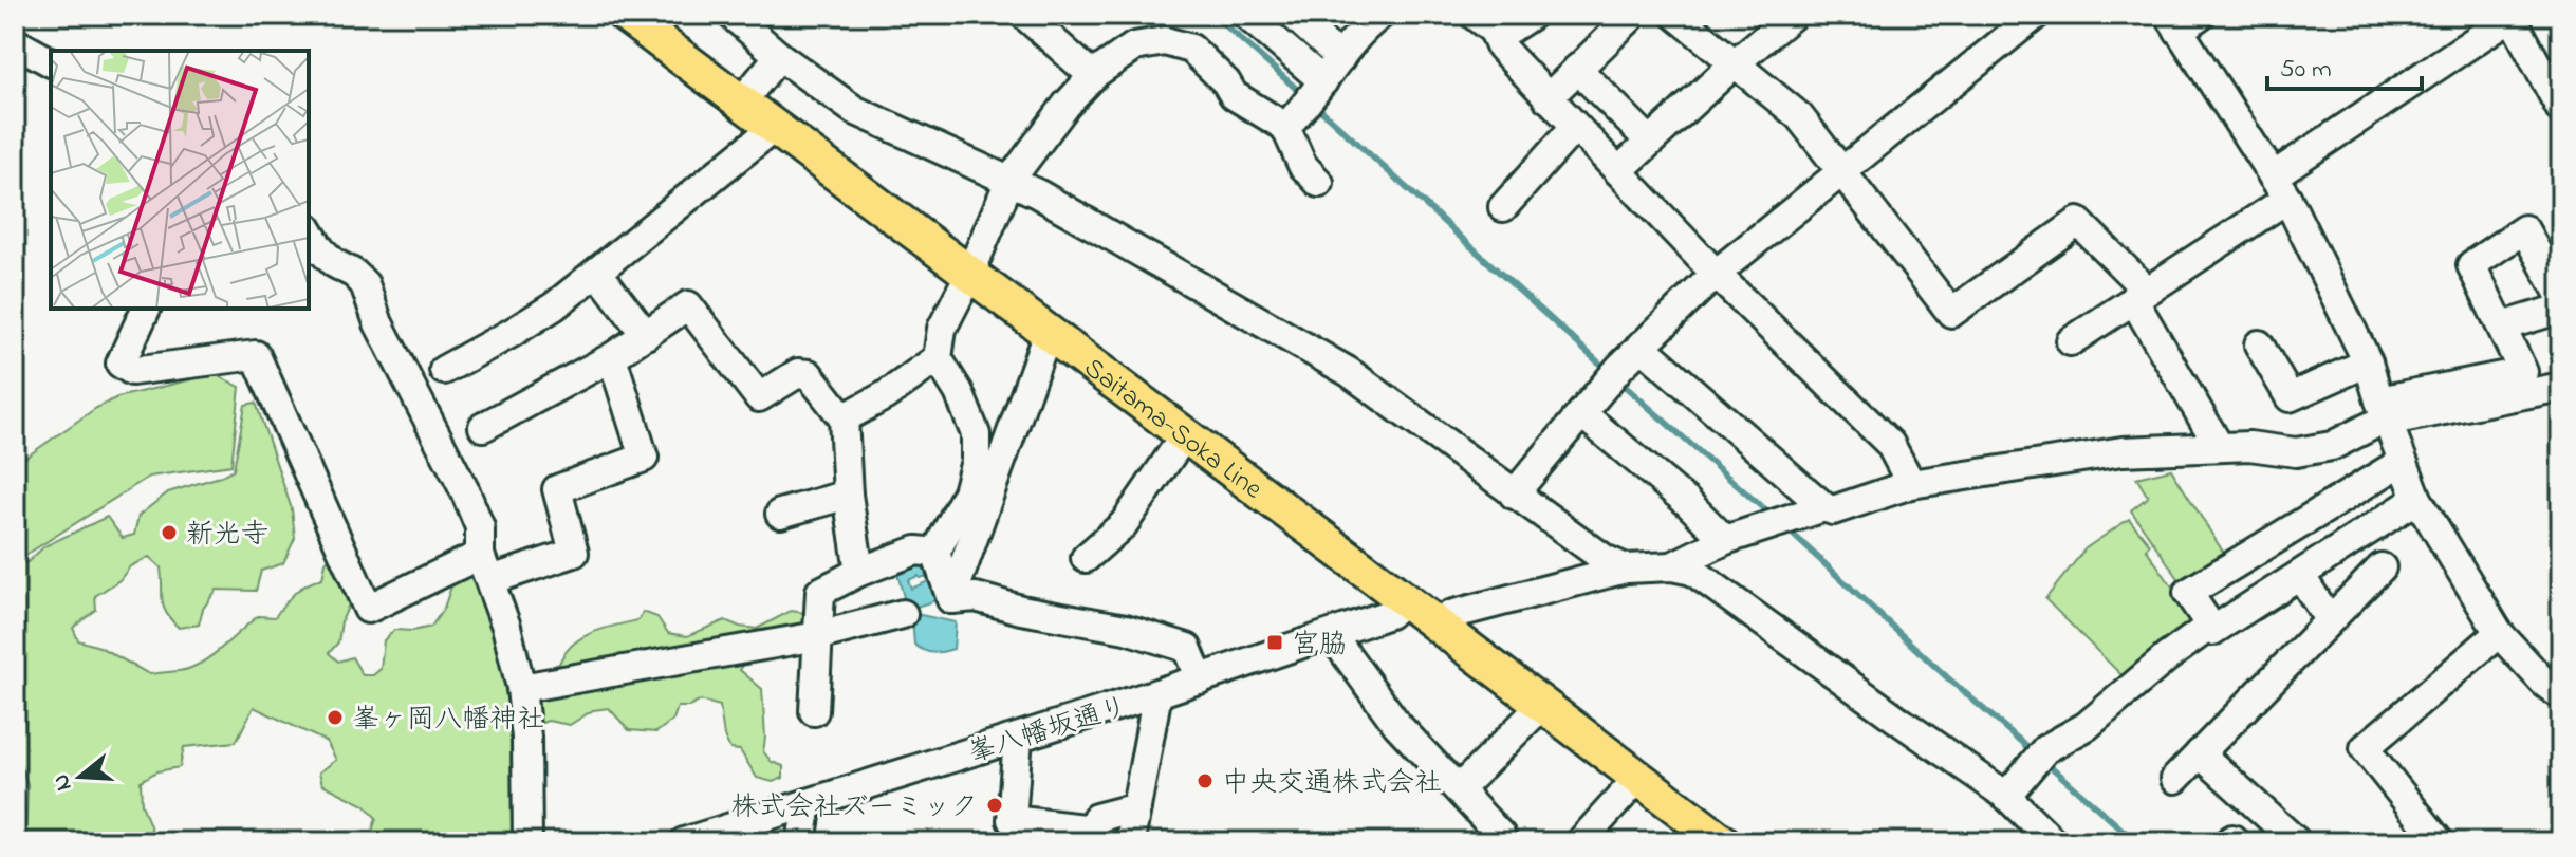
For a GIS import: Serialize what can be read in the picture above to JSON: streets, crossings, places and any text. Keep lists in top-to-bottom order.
{
  "streets": {
    "main road": ["Saitama-Soka Line"],
    "street": ["峯八幡坂通り"]
  },
  "crossings": [
    ["Saitama-Soka Line", "峯八幡坂通り"]
  ],
  "places": {
    "other": [
      "新光寺",
      "峯ヶ岡八幡神社",
      "中央交通株式会社",
      "株式会社ズーミック"
    ],
    "transit": ["宮脇"]
  },
  "scale_bar": "50 m",
  "north": "left"
}
